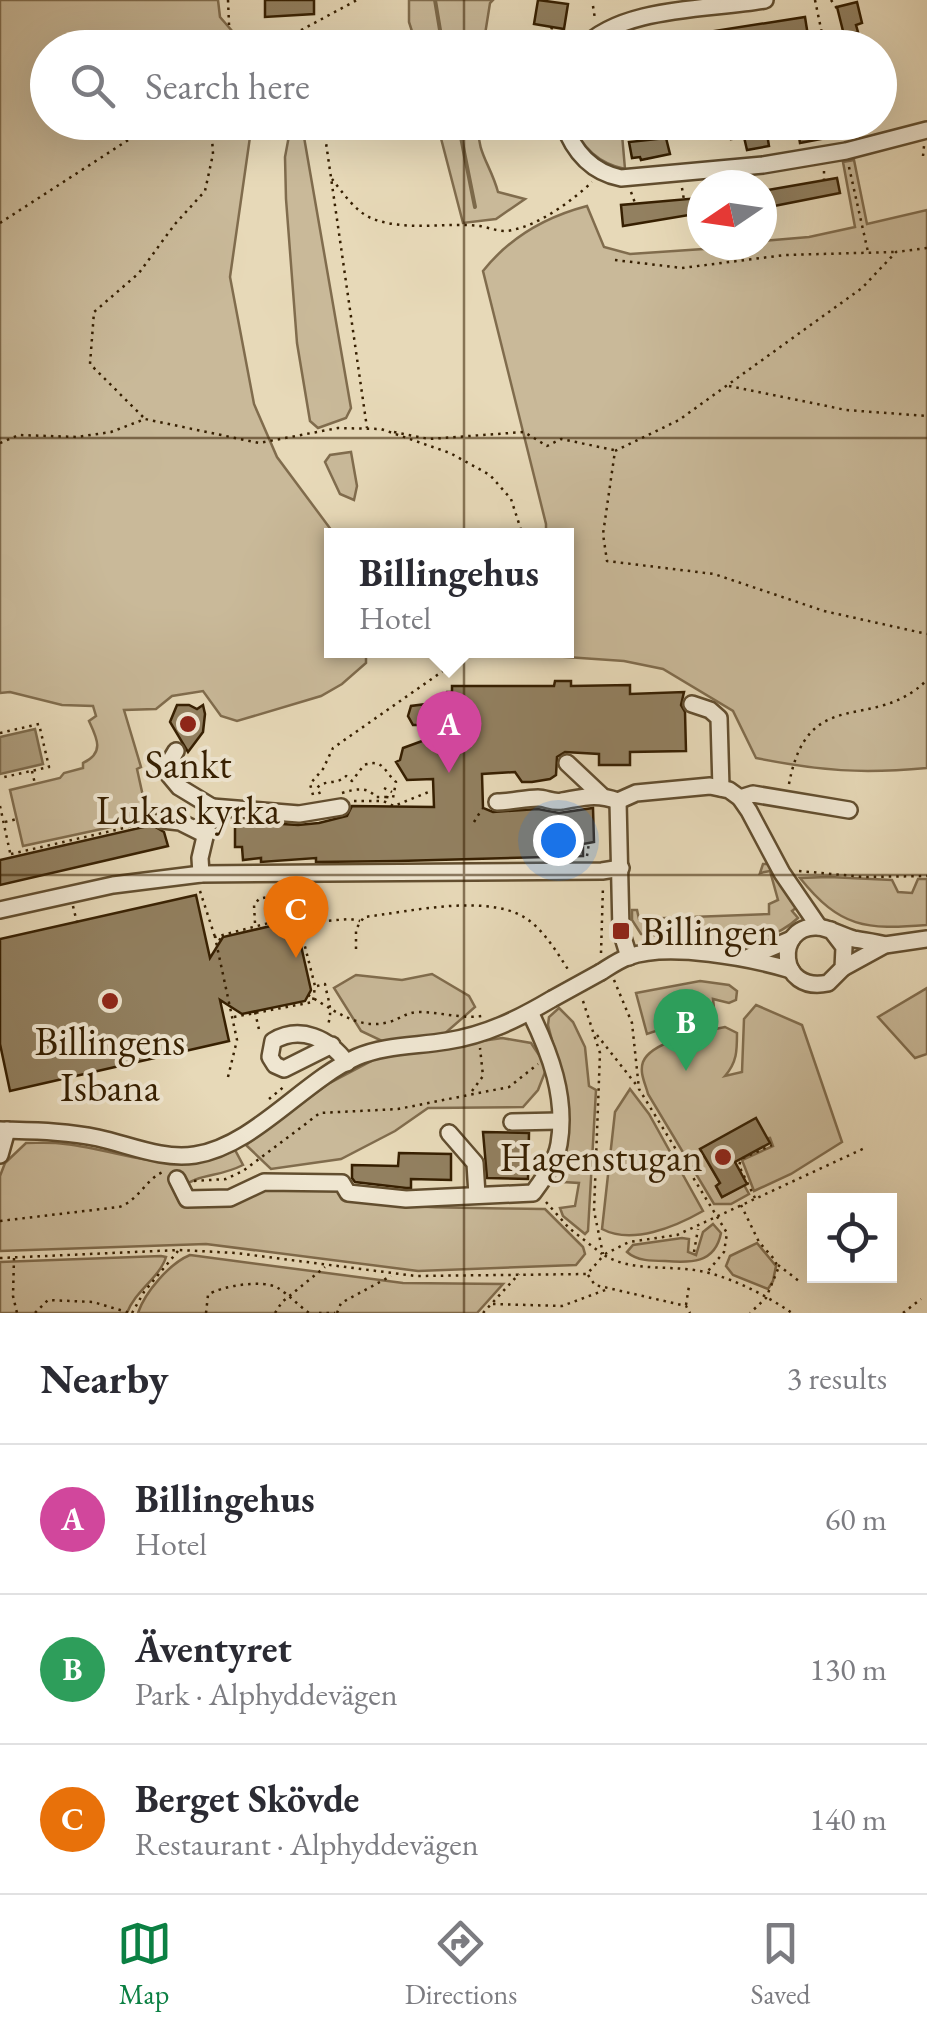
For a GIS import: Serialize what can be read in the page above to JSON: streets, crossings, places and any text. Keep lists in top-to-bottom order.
{
  "places": {
    "other": ["Sankt Lukas kyrka", "Billingens Isbana", "Hagenstugan"],
    "transit": ["Billingen"]
  },
  "north": "left",
  "page": {
    "search": "Search here",
    "popup": ["Billingehus", "Hotel"],
    "pins": ["A", "C", "B"],
    "heading": ["Nearby", "3 results"],
    "list": [
      {
        "mark": "A",
        "name": "Billingehus",
        "note": "Hotel",
        "value": "60 m"
      },
      {
        "mark": "B",
        "name": "Äventyret",
        "note": "Park · Alphyddevägen",
        "value": "130 m"
      },
      {
        "mark": "C",
        "name": "Berget Skövde",
        "note": "Restaurant · Alphyddevägen",
        "value": "140 m"
      }
    ],
    "nav": ["Map", "Directions", "Saved"]
  }
}
